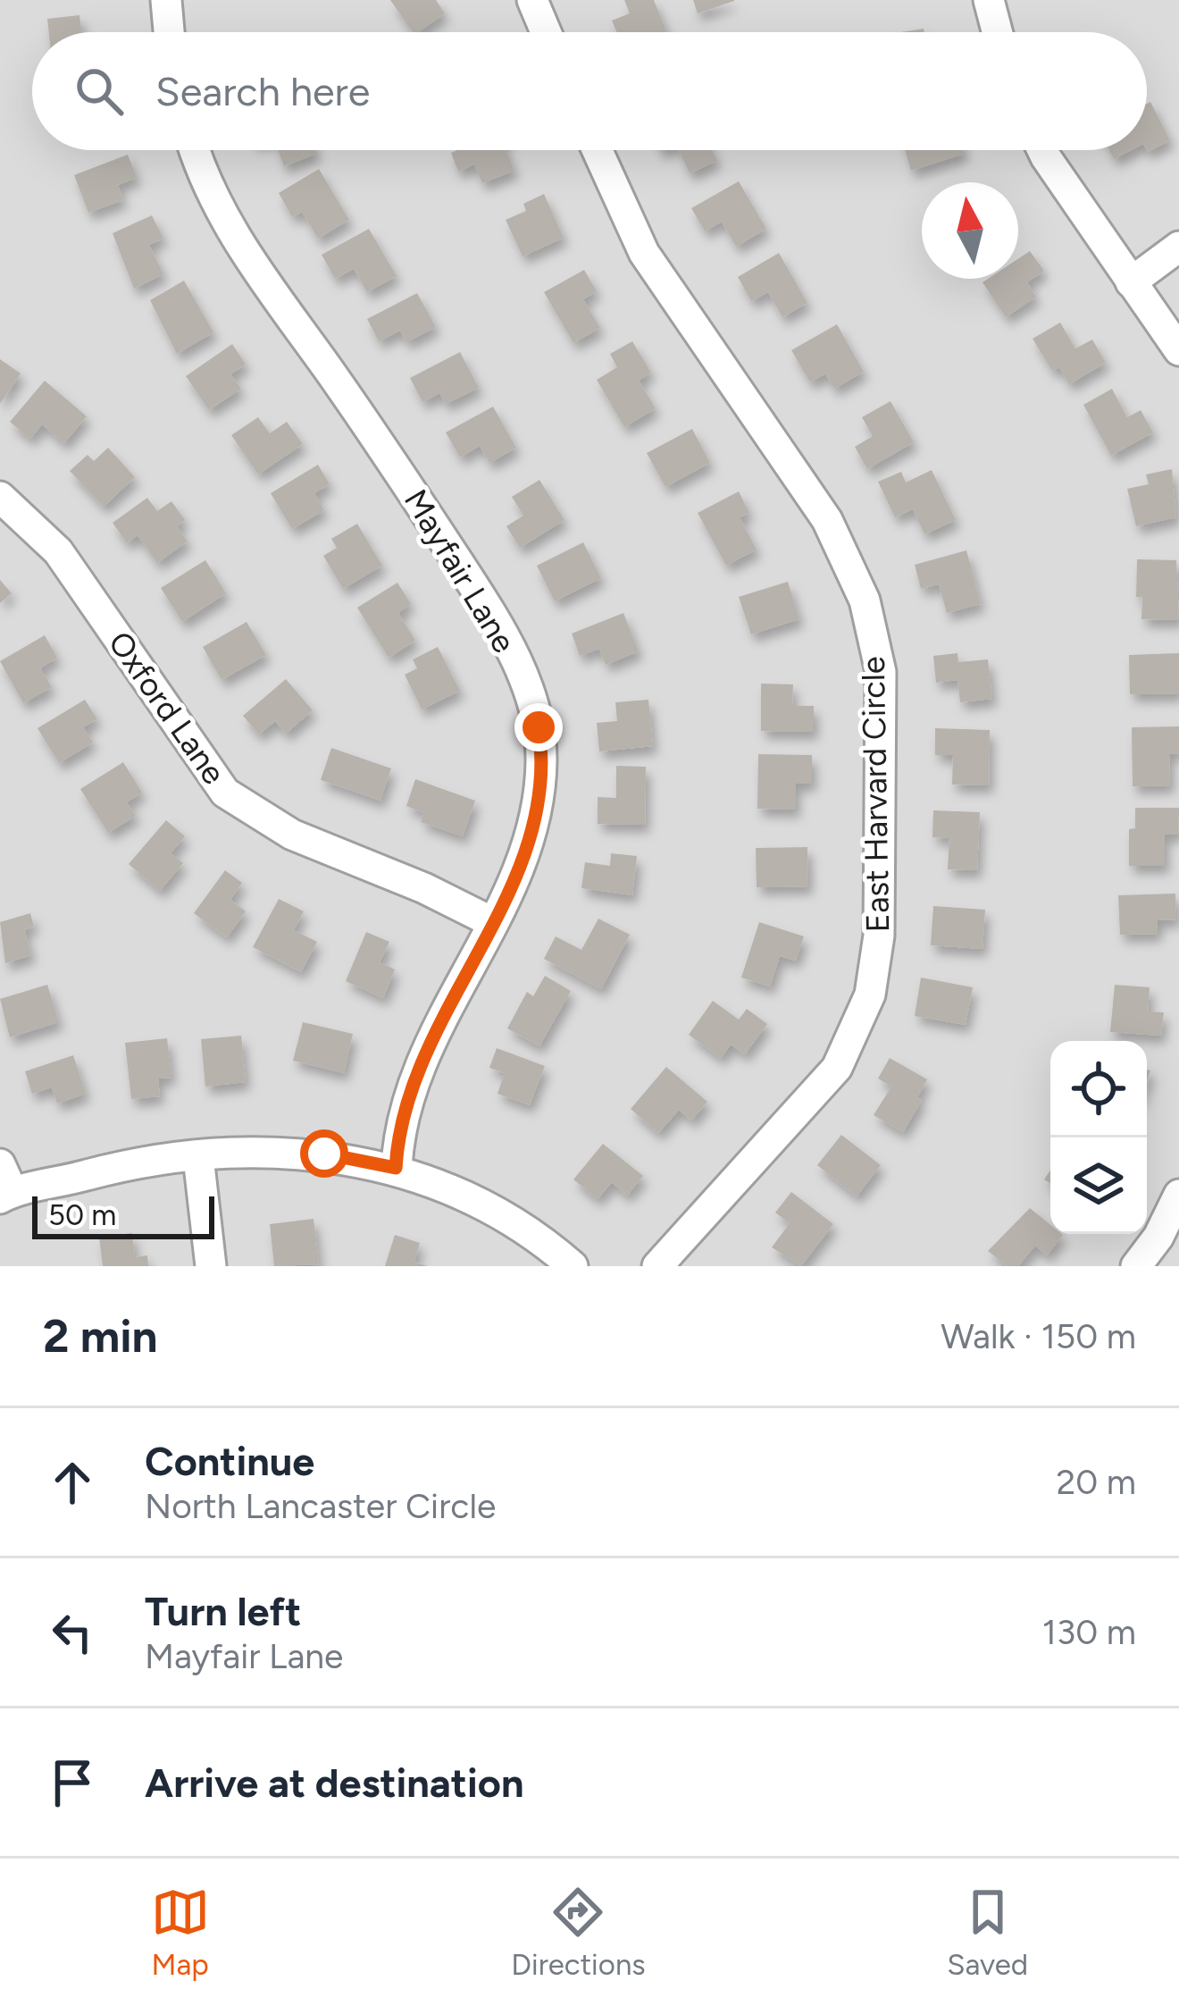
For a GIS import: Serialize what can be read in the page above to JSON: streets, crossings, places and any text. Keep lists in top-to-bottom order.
{
  "streets": {
    "street": ["Mayfair Lane", "Oxford Lane", "East Harvard Circle"]
  },
  "crossings": [
    ["Mayfair Lane", "Oxford Lane"]
  ],
  "scale_bar": "50 m",
  "north": "top",
  "page": {
    "search": "Search here",
    "scale": "50 m",
    "heading": ["2 min", "Walk · 150 m"],
    "list": [
      ["Continue", "North Lancaster Circle", "20 m"],
      ["Turn left", "Mayfair Lane", "130 m"],
      "Arrive at destination"
    ],
    "nav": ["Map", "Directions", "Saved"]
  }
}
